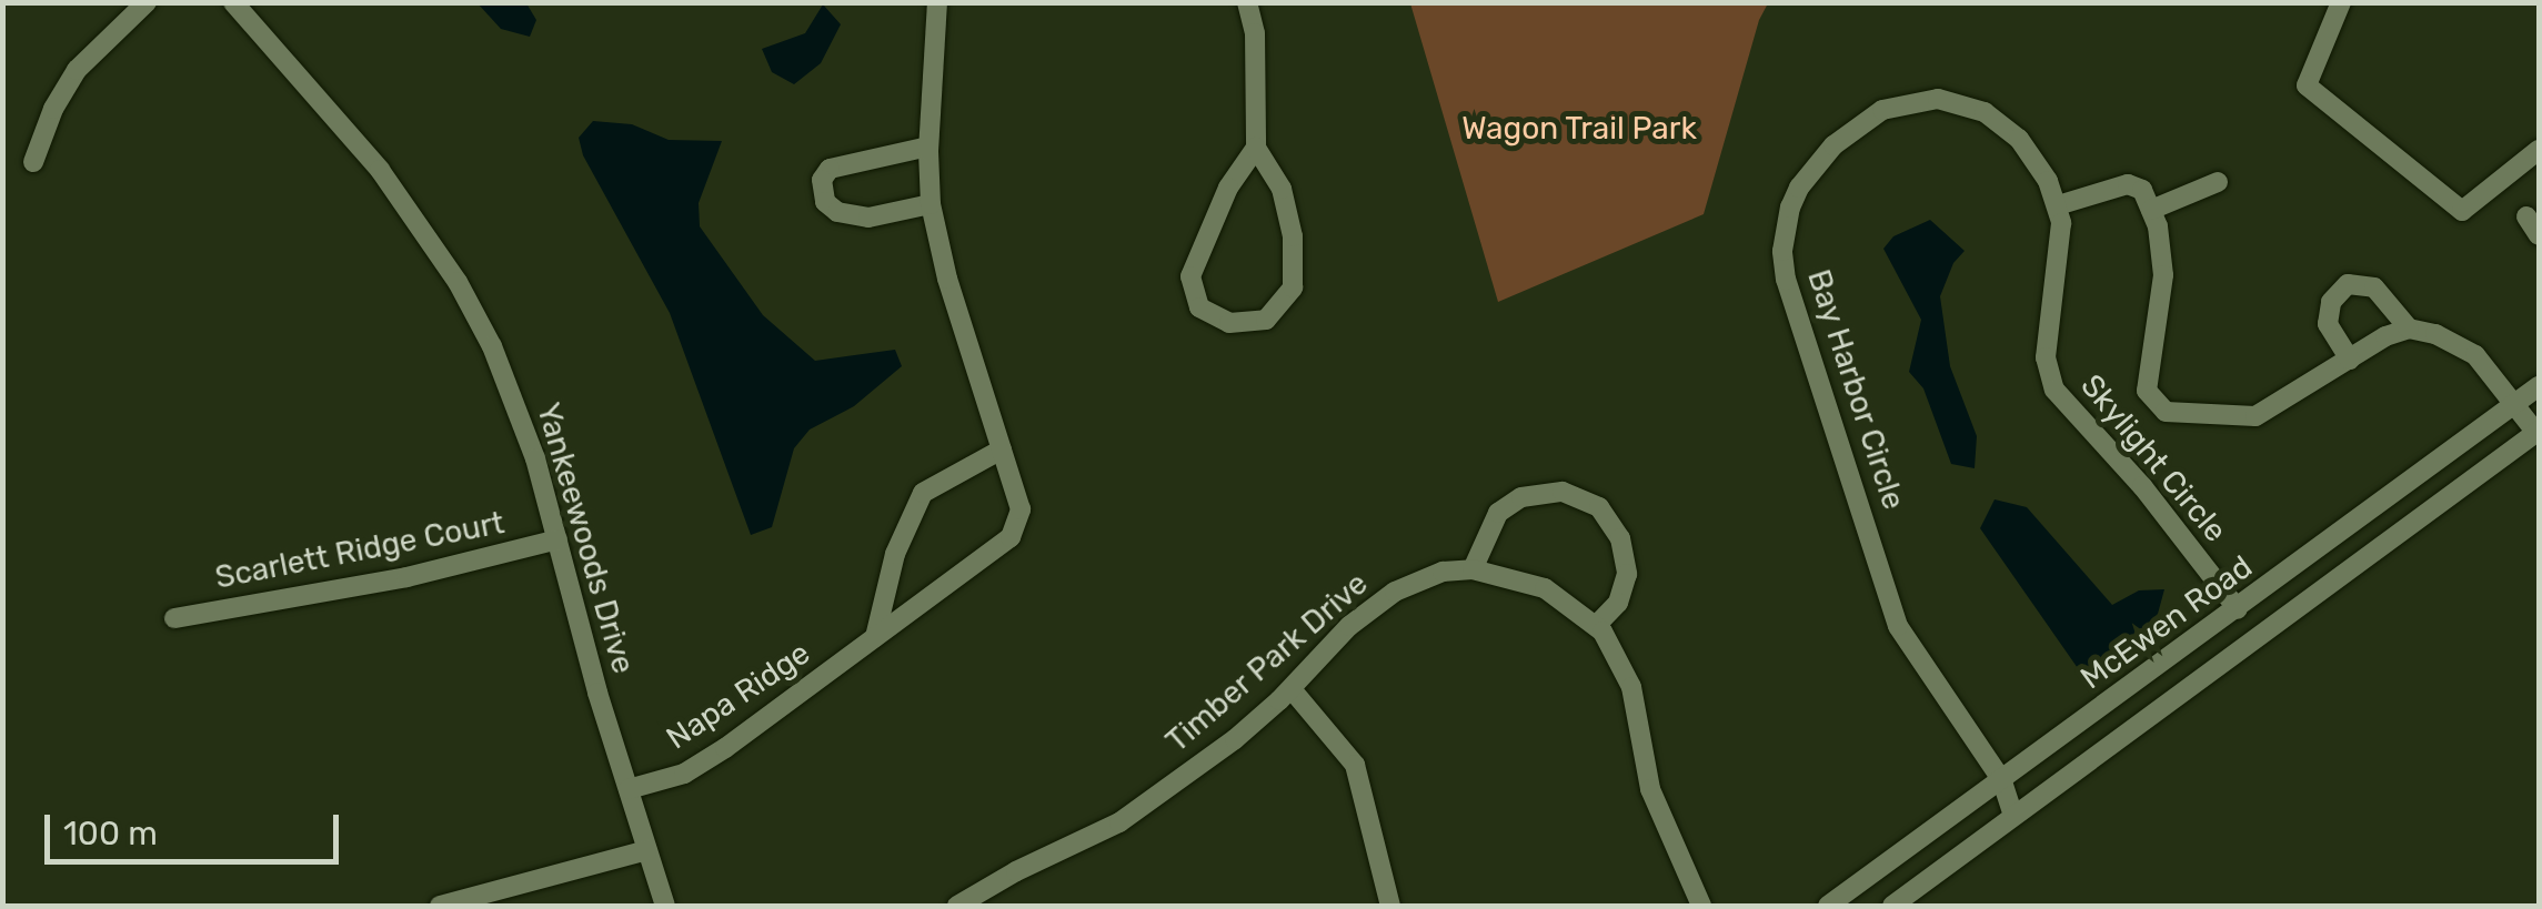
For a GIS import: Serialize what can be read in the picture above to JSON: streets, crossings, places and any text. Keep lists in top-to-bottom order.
{
  "streets": {
    "street": [
      "Bay Harbor Circle",
      "Skylight Circle",
      "Yankeewoods Drive",
      "Scarlett Ridge Court",
      "McEwen Road",
      "Timber Park Drive",
      "Napa Ridge"
    ]
  },
  "crossings": [
    ["Bay Harbor Circle", "Skylight Circle"],
    ["Bay Harbor Circle", "McEwen Road"],
    ["Skylight Circle", "McEwen Road"],
    ["Yankeewoods Drive", "Scarlett Ridge Court"],
    ["Yankeewoods Drive", "Napa Ridge"]
  ],
  "parks": ["Wagon Trail Park"],
  "scale_bar": "100 m"
}
